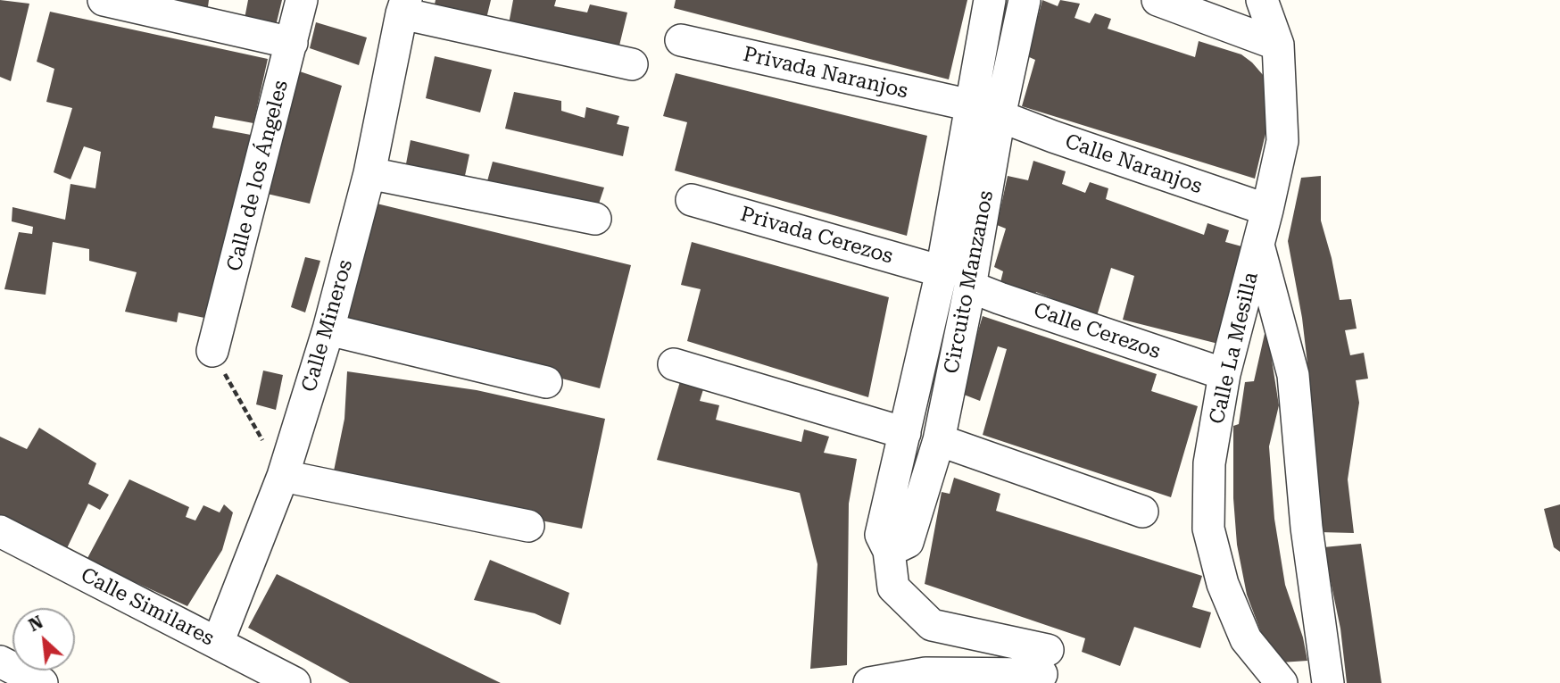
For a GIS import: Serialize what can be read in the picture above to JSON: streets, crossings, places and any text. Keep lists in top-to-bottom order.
{
  "streets": {
    "street": [
      "Privada Naranjos",
      "Calle Naranjos",
      "Calle de los Ángeles",
      "Privada Cerezos",
      "Circuito Manzanos",
      "Calle Mineros",
      "Calle Cerezos",
      "Calle La Mesilla",
      "Calle Similares"
    ]
  },
  "crossings": [
    ["Privada Naranjos", "Circuito Manzanos"],
    ["Calle Naranjos", "Circuito Manzanos"],
    ["Calle Naranjos", "Calle La Mesilla"],
    ["Privada Cerezos", "Circuito Manzanos"],
    ["Circuito Manzanos", "Calle Cerezos"],
    ["Calle Mineros", "Calle Similares"],
    ["Calle Cerezos", "Calle La Mesilla"]
  ],
  "north": "top left"
}
